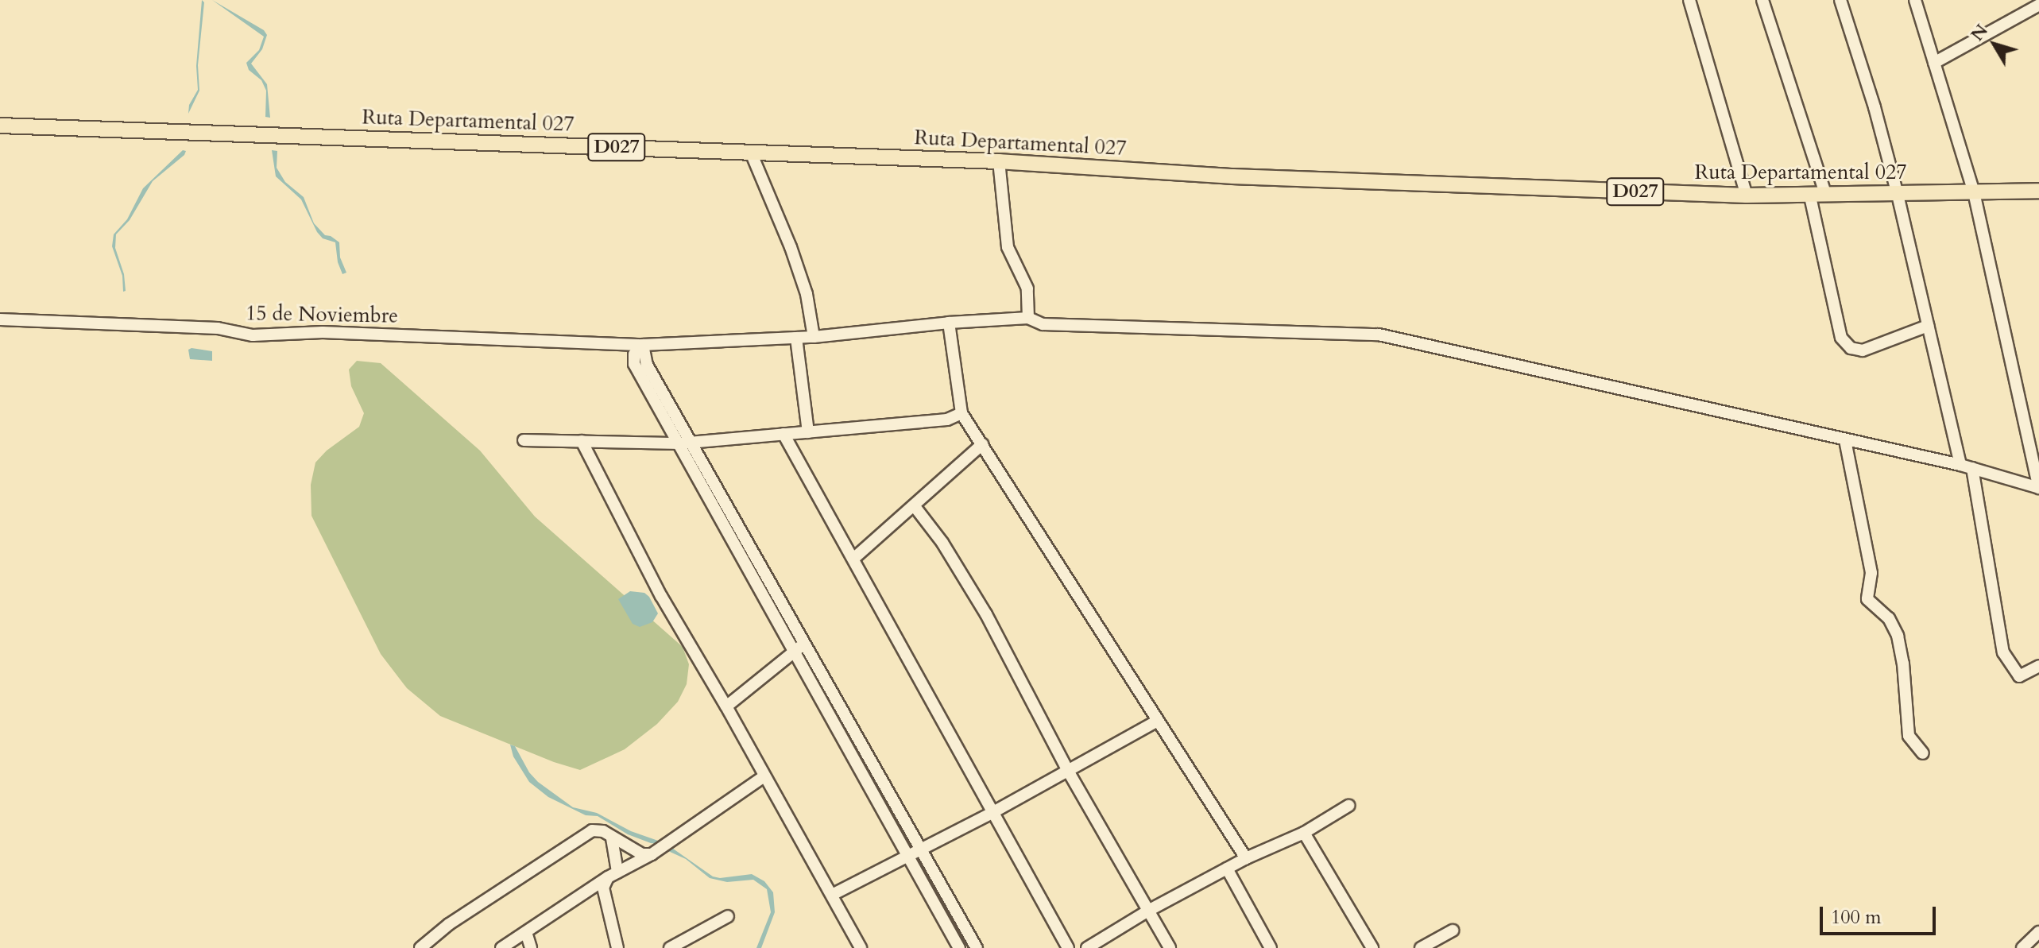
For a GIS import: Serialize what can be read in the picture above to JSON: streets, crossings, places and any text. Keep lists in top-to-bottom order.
{
  "streets": {
    "main road": ["Ruta Departamental 027", "D027"],
    "street": ["15 de Noviembre"]
  },
  "scale_bar": "100 m",
  "north": "top left"
}
